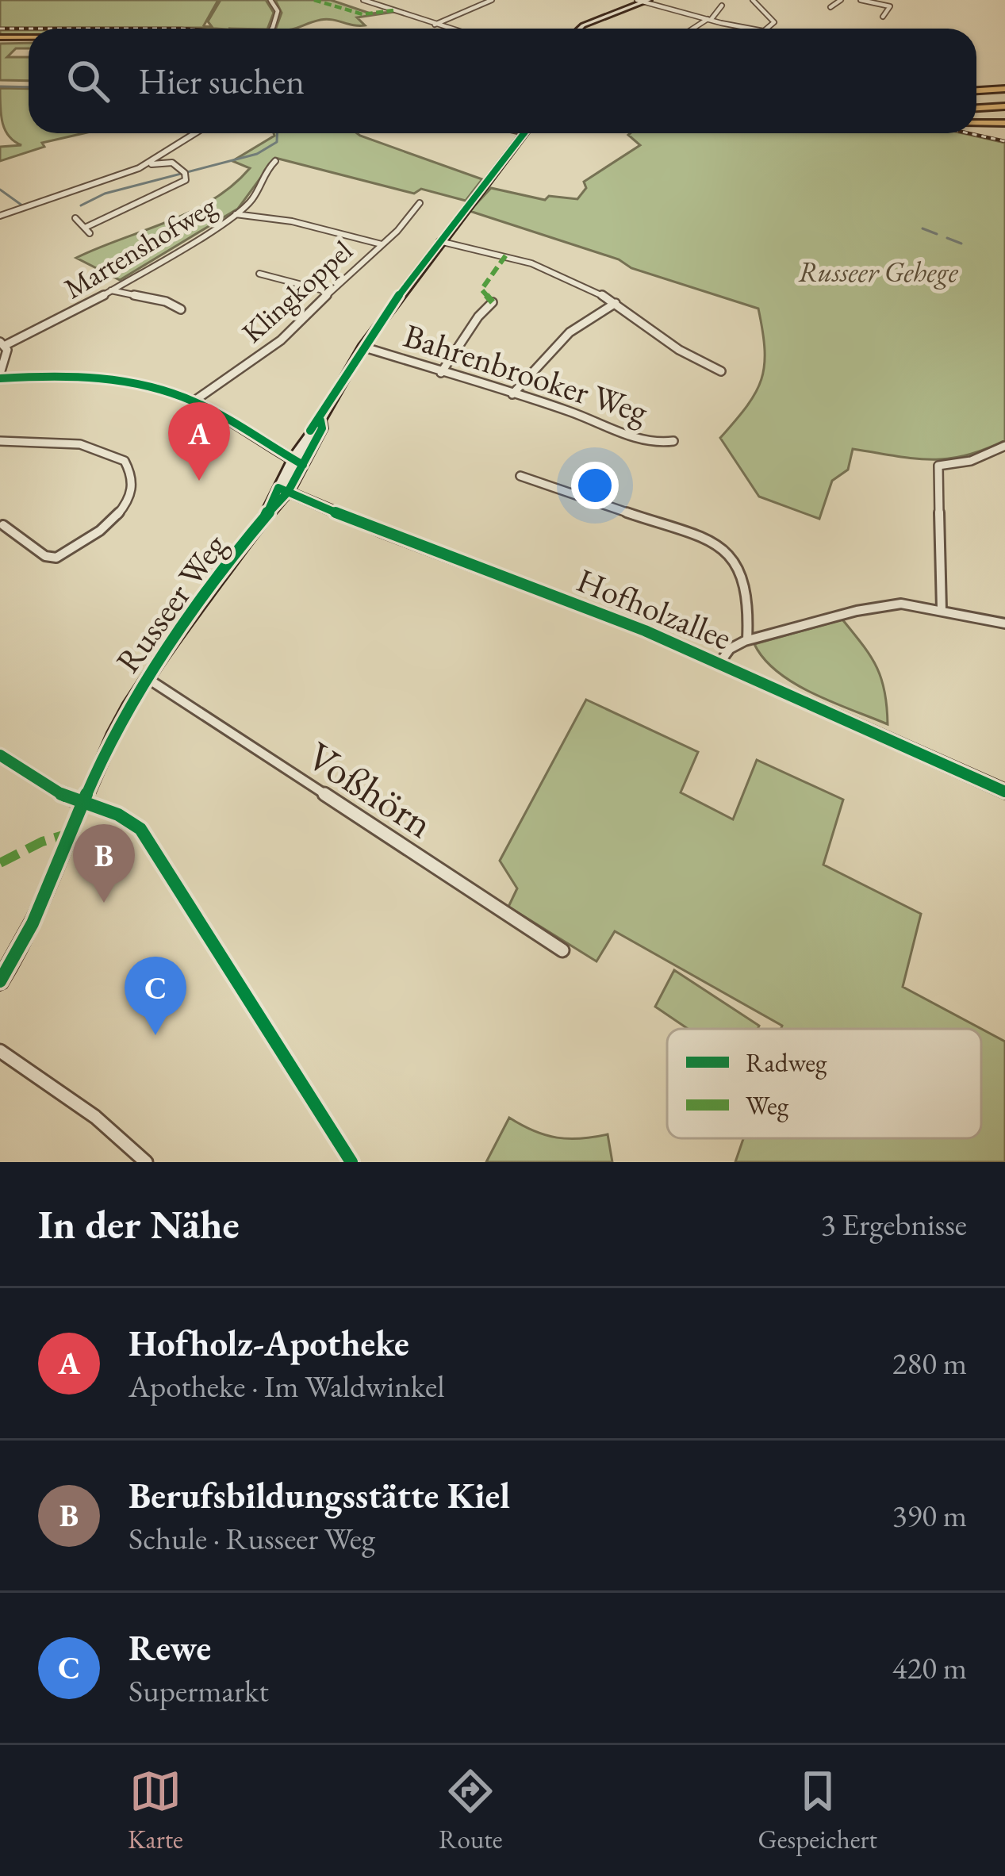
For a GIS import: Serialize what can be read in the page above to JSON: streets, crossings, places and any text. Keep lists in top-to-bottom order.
{
  "streets": {
    "street": [
      "Martenshofweg",
      "Klingkoppel",
      "Bahrenbrooker Weg",
      "Russeer Weg",
      "Hofholzallee",
      "Voßhörn"
    ]
  },
  "crossings": [
    ["Russeer Weg", "Hofholzallee"],
    ["Russeer Weg", "Voßhörn"]
  ],
  "parks": ["Russeer Gehege"],
  "legend": ["Radweg", "Weg"],
  "page": {
    "search": "Hier suchen",
    "pins": ["A", "B", "C"],
    "heading": ["In der Nähe", "3 Ergebnisse"],
    "list": [
      {
        "mark": "A",
        "name": "Hofholz-Apotheke",
        "note": "Apotheke · Im Waldwinkel",
        "value": "280 m"
      },
      {
        "mark": "B",
        "name": "Berufsbildungsstätte Kiel",
        "note": "Schule · Russeer Weg",
        "value": "390 m"
      },
      {
        "mark": "C",
        "name": "Rewe",
        "note": "Supermarkt",
        "value": "420 m"
      }
    ],
    "nav": ["Karte", "Route", "Gespeichert"]
  }
}
